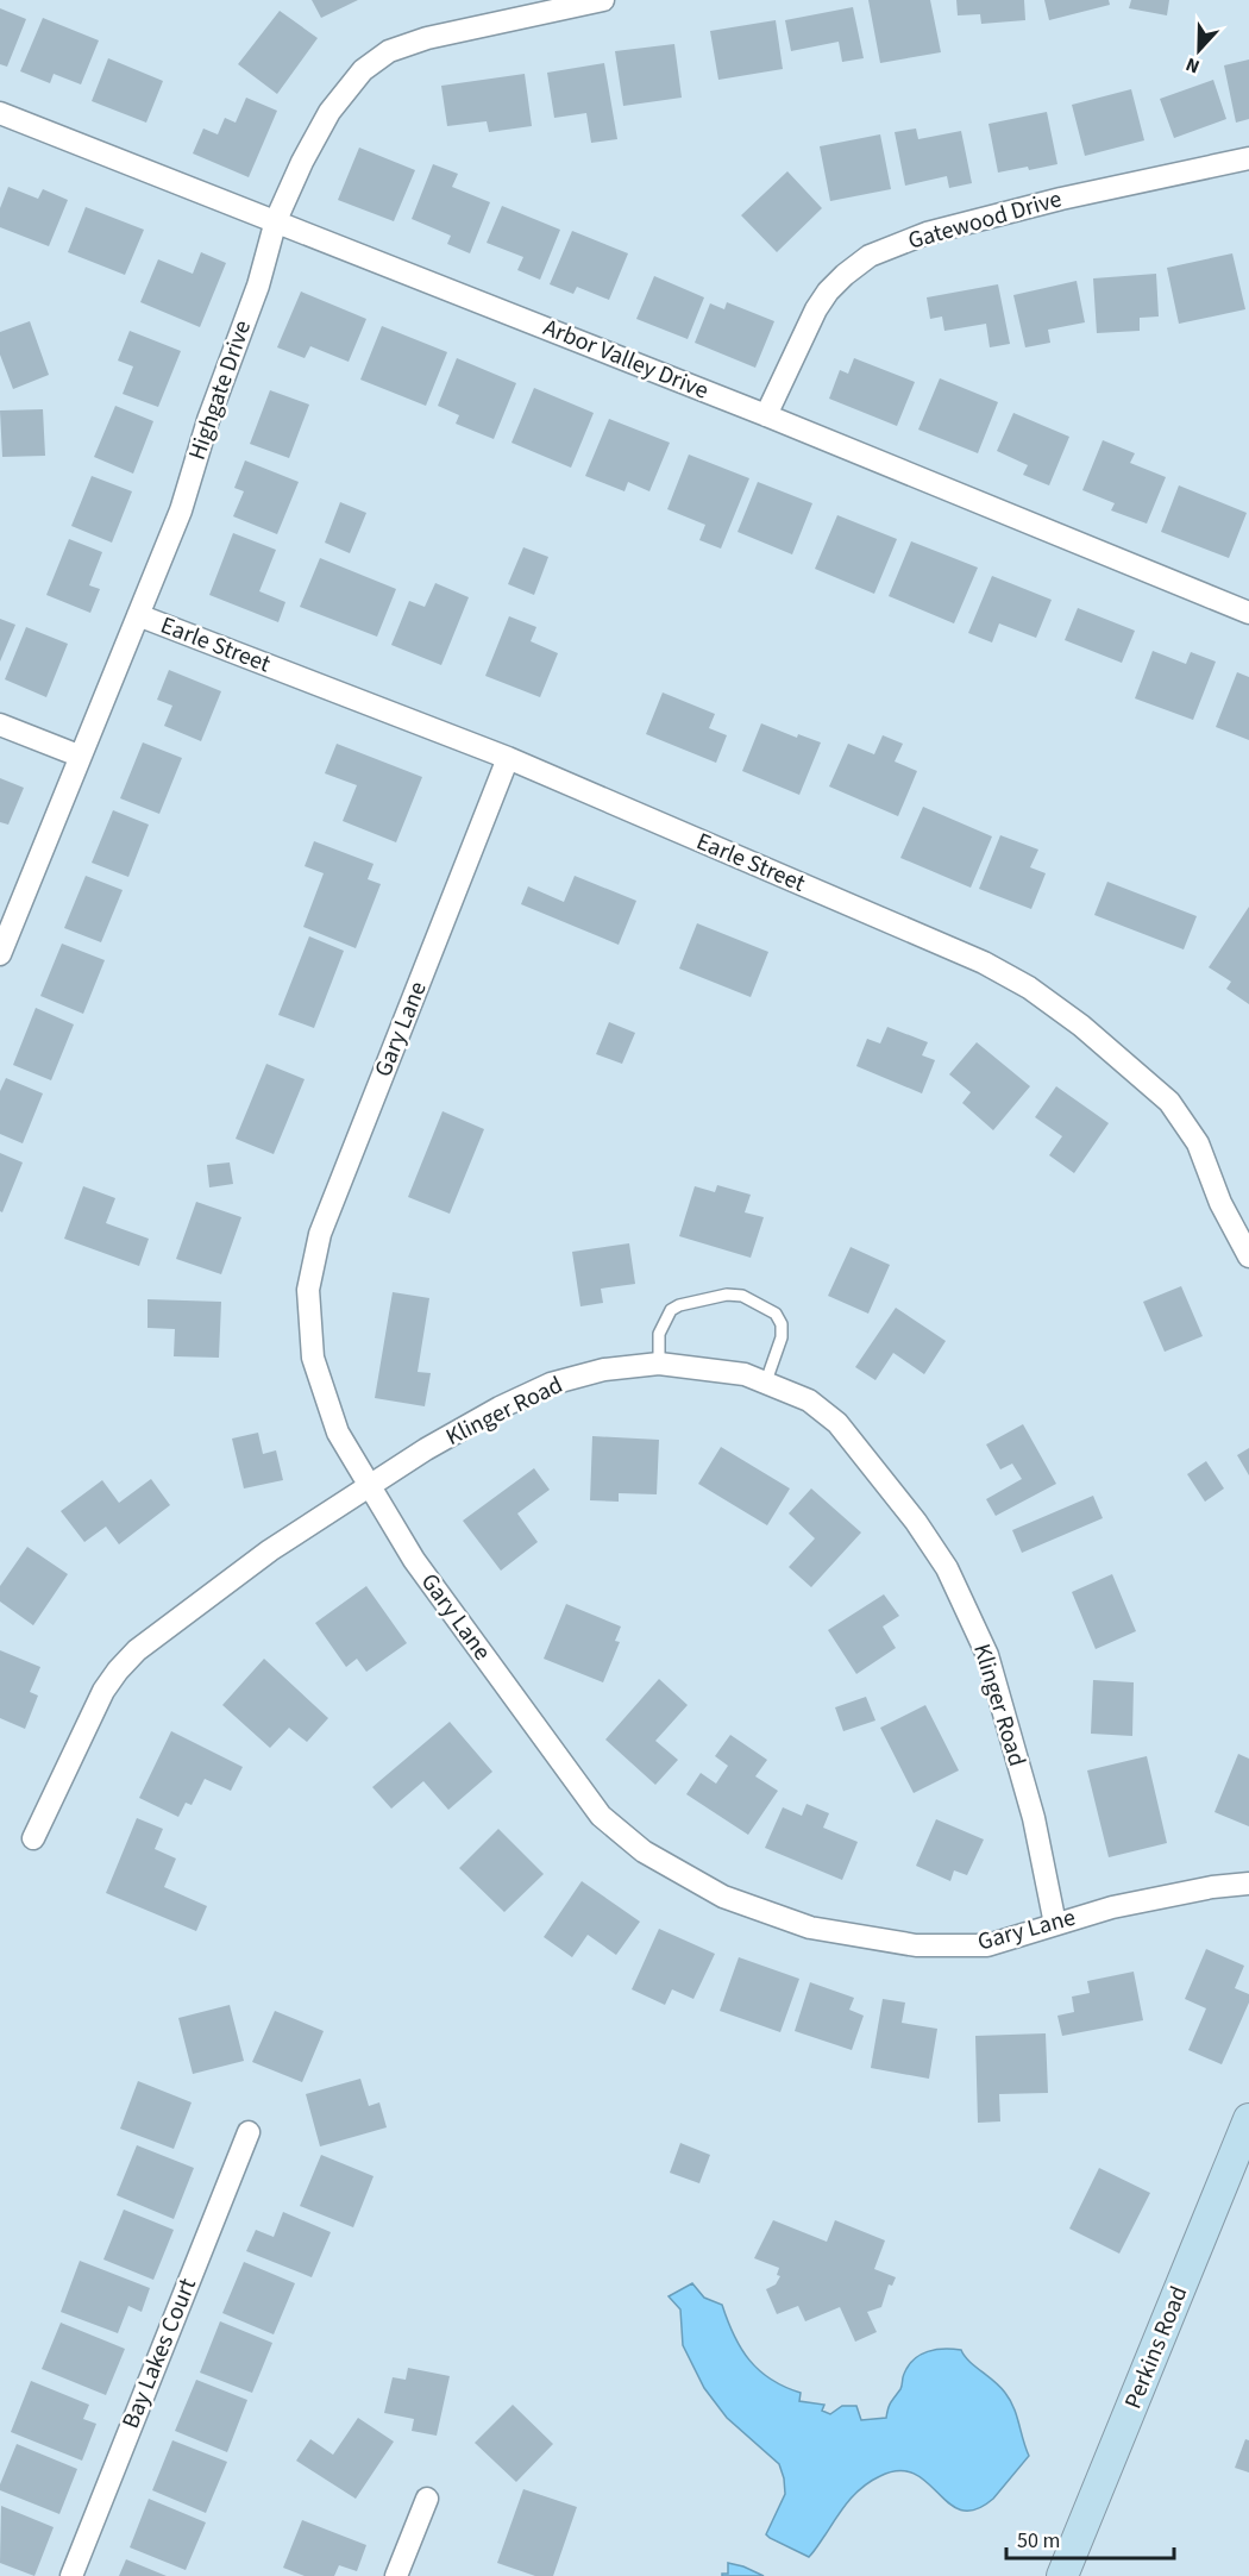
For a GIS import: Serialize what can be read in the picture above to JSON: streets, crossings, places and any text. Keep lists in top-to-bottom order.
{
  "streets": {
    "main road": ["Perkins Road"],
    "street": [
      "Gatewood Drive",
      "Arbor Valley Drive",
      "Highgate Drive",
      "Earle Street",
      "Gary Lane",
      "Klinger Road",
      "Bay Lakes Court"
    ]
  },
  "crossings": [
    ["Gatewood Drive", "Arbor Valley Drive"],
    ["Arbor Valley Drive", "Highgate Drive"],
    ["Highgate Drive", "Earle Street"],
    ["Earle Street", "Gary Lane"],
    ["Gary Lane", "Klinger Road"]
  ],
  "scale_bar": "50 m",
  "north": "bottom"
}
